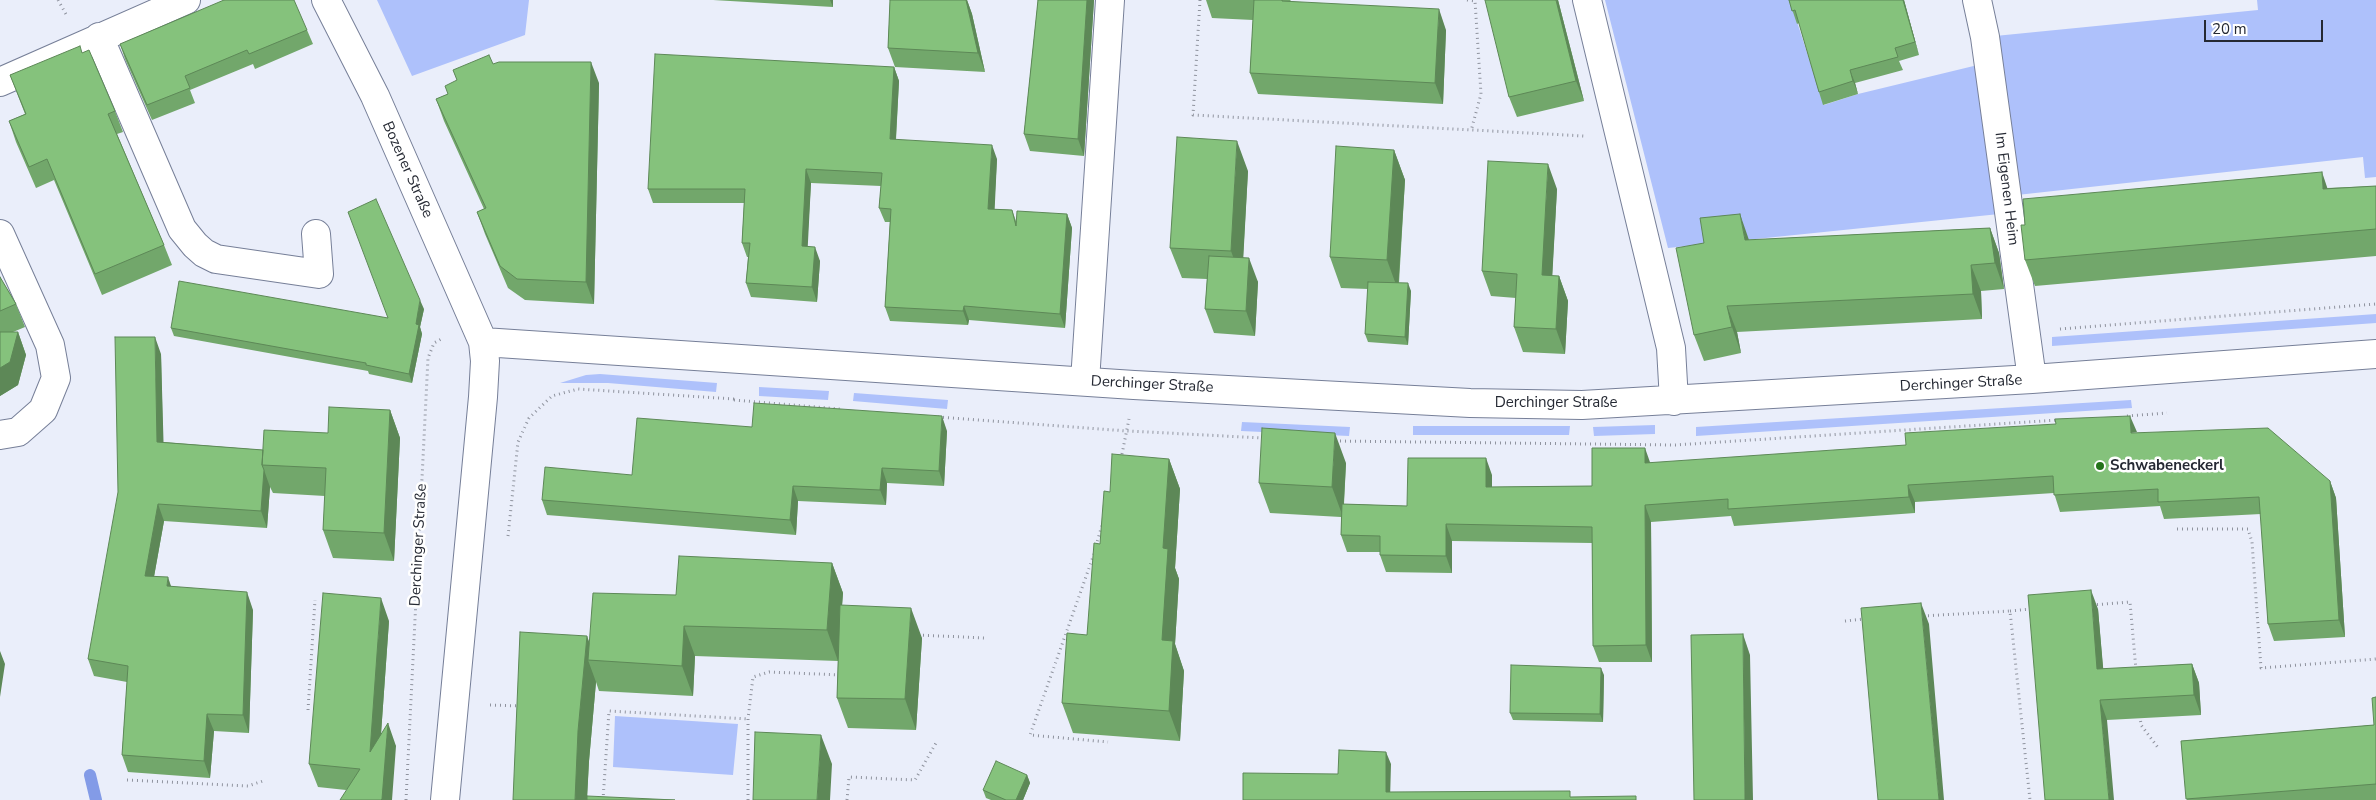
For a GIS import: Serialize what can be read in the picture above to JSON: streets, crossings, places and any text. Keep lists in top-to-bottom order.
{
  "streets": {
    "street": ["Bozener Straße", "Im Eigenen Heim", "Derchinger Straße"]
  },
  "crossings": [
    ["Bozener Straße", "Derchinger Straße"],
    ["Im Eigenen Heim", "Derchinger Straße"]
  ],
  "places": ["Schwabeneckerl"],
  "scale_bar": "20 m"
}
